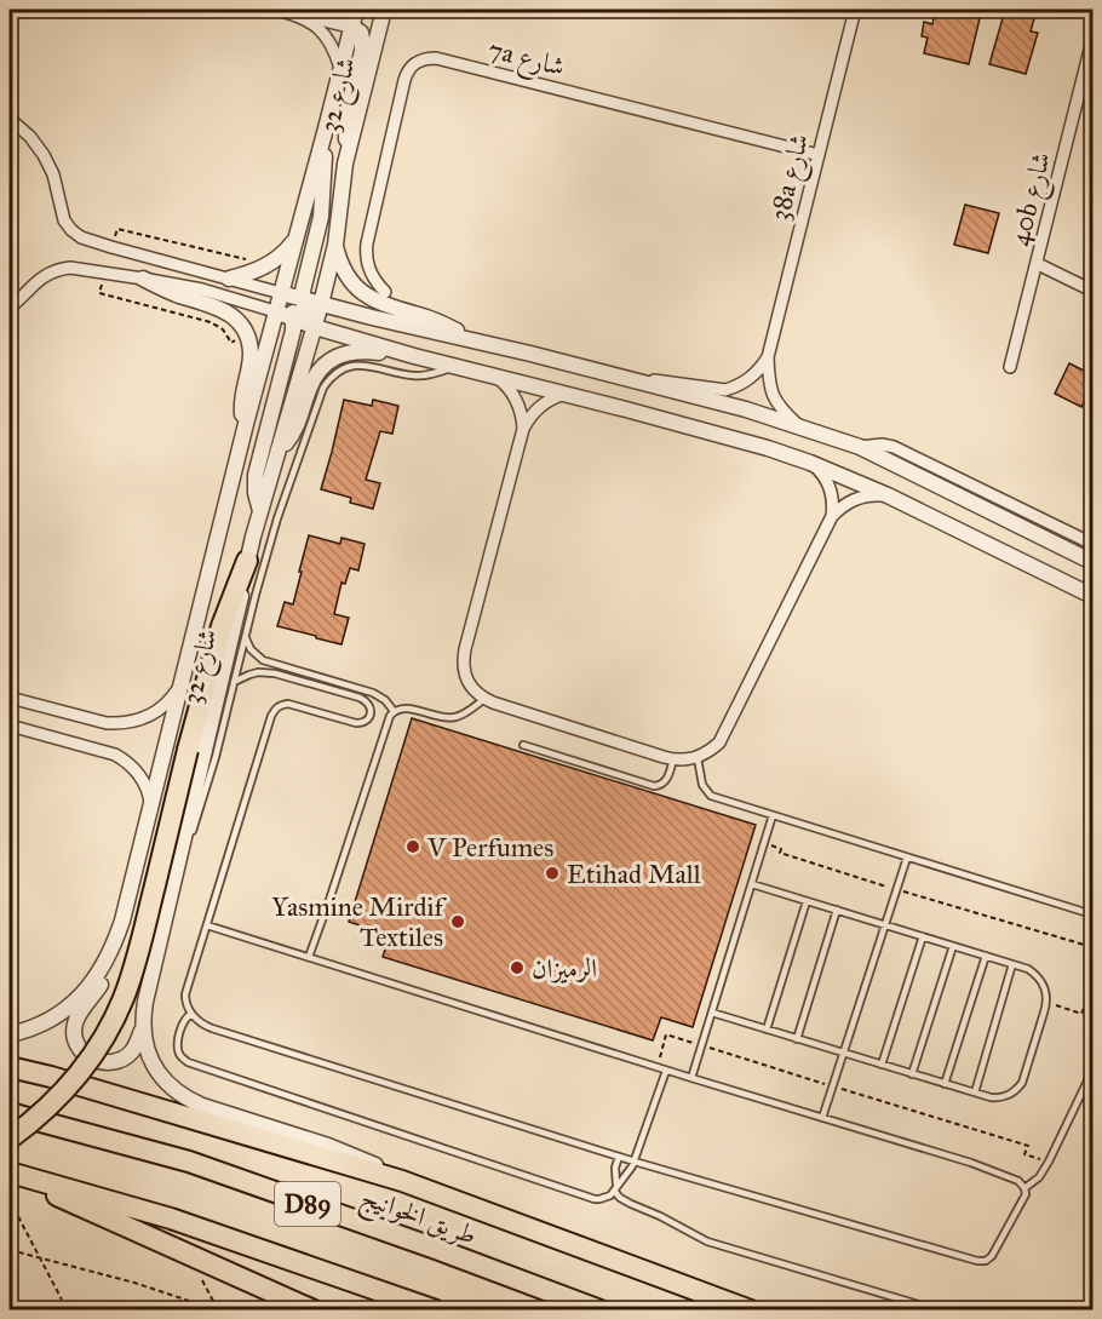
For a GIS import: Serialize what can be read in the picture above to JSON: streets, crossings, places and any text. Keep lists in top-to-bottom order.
{
  "streets": {
    "highway": ["D89", "طريق الخوانيج"],
    "street": [
      "7a شارع",
      "شارع 32",
      "38a شارع",
      "40b شارع"
    ]
  },
  "crossings": [
    ["7a شارع", "38a شارع"]
  ],
  "places": [
    "V Perfumes",
    "Etihad Mall",
    "Yasmine Mirdif Textiles",
    "الرميزان"
  ]
}
